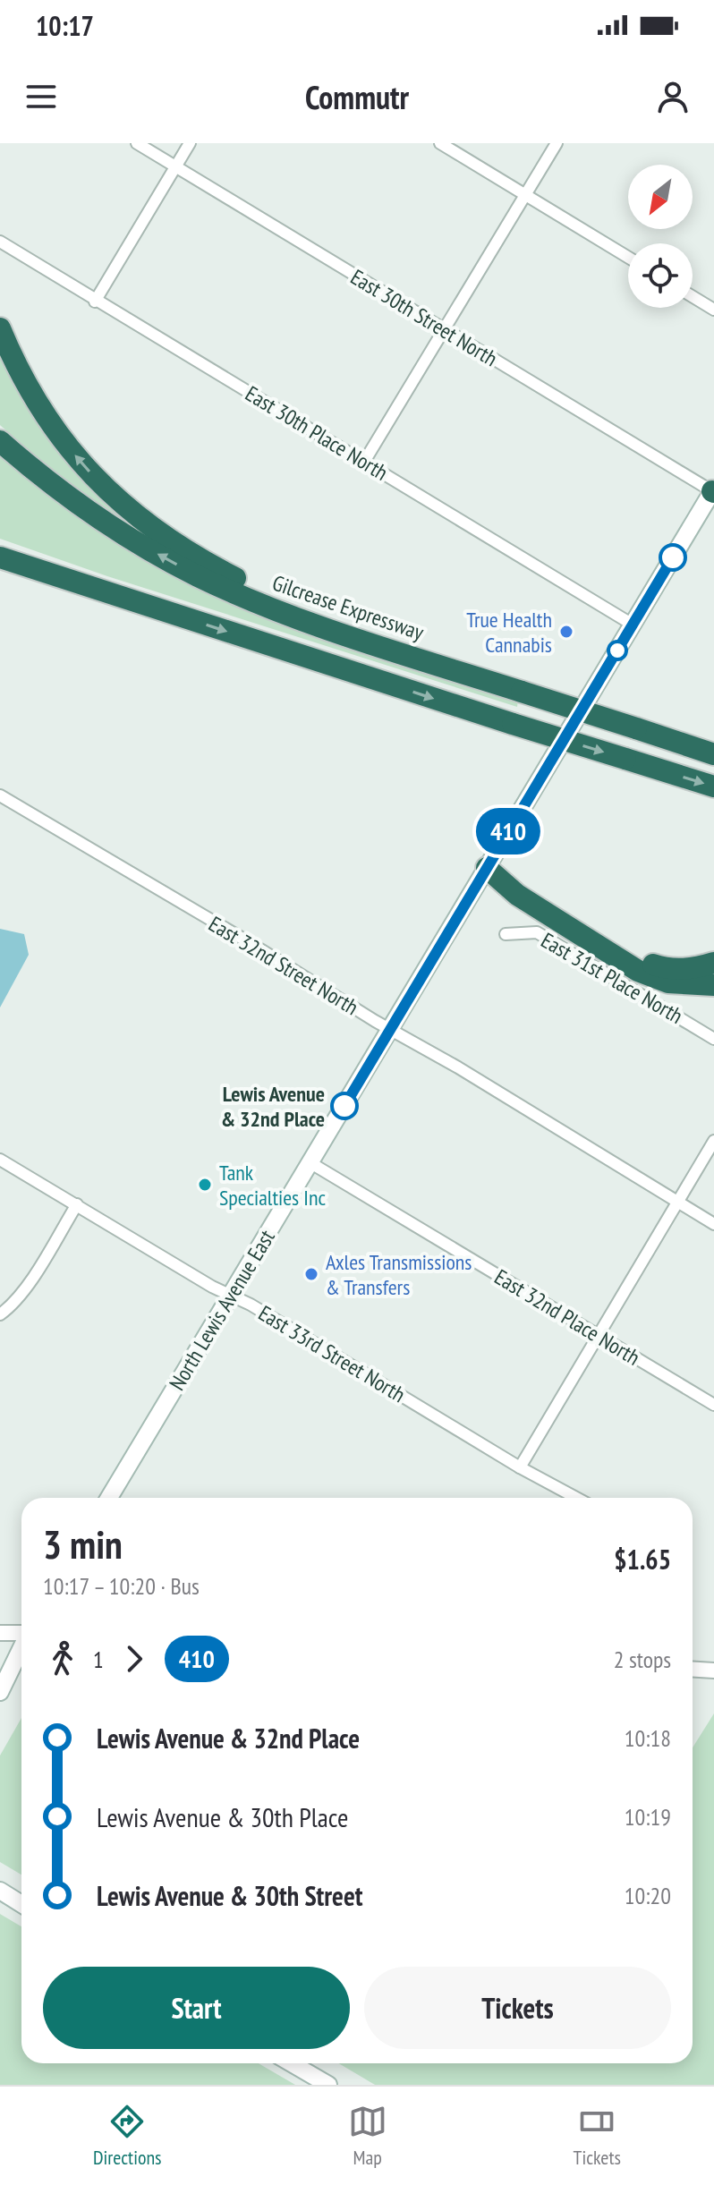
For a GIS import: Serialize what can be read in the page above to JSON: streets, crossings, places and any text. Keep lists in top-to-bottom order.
{
  "streets": {
    "highway": ["Gilcrease Expressway"],
    "main road": ["North Lewis Avenue East"],
    "street": [
      "East 30th Street North",
      "East 30th Place North",
      "East 32nd Street North",
      "East 31st Place North",
      "East 32nd Place North",
      "East 33rd Street North"
    ]
  },
  "crossings": [
    ["East 30th Street North", "North Lewis Avenue East"],
    ["East 30th Place North", "North Lewis Avenue East"],
    ["East 32nd Street North", "North Lewis Avenue East"],
    ["North Lewis Avenue East", "East 32nd Place North"],
    ["North Lewis Avenue East", "East 33rd Street North"]
  ],
  "places": [
    "True Health Cannabis",
    "Lewis Avenue & 32nd Place",
    "Tank Specialties Inc",
    "Axles Transmissions & Transfers"
  ],
  "lines": ["bus line 410"],
  "north": "bottom left",
  "page": {
    "status": "10:17",
    "header": "Commutr",
    "on_map": "410",
    "heading": ["3 min", "10:17 – 10:20 · Bus", "$1.65"],
    "legs": ["1", "410", "2 stops"],
    "list": [
      {
        "name": "Lewis Avenue & 32nd Place",
        "value": "10:18"
      },
      {
        "name": "Lewis Avenue & 30th Place",
        "value": "10:19"
      },
      {
        "name": "Lewis Avenue & 30th Street",
        "value": "10:20"
      }
    ],
    "buttons": ["Start", "Tickets"],
    "tabs": ["Directions", "Map", "Tickets"]
  }
}
